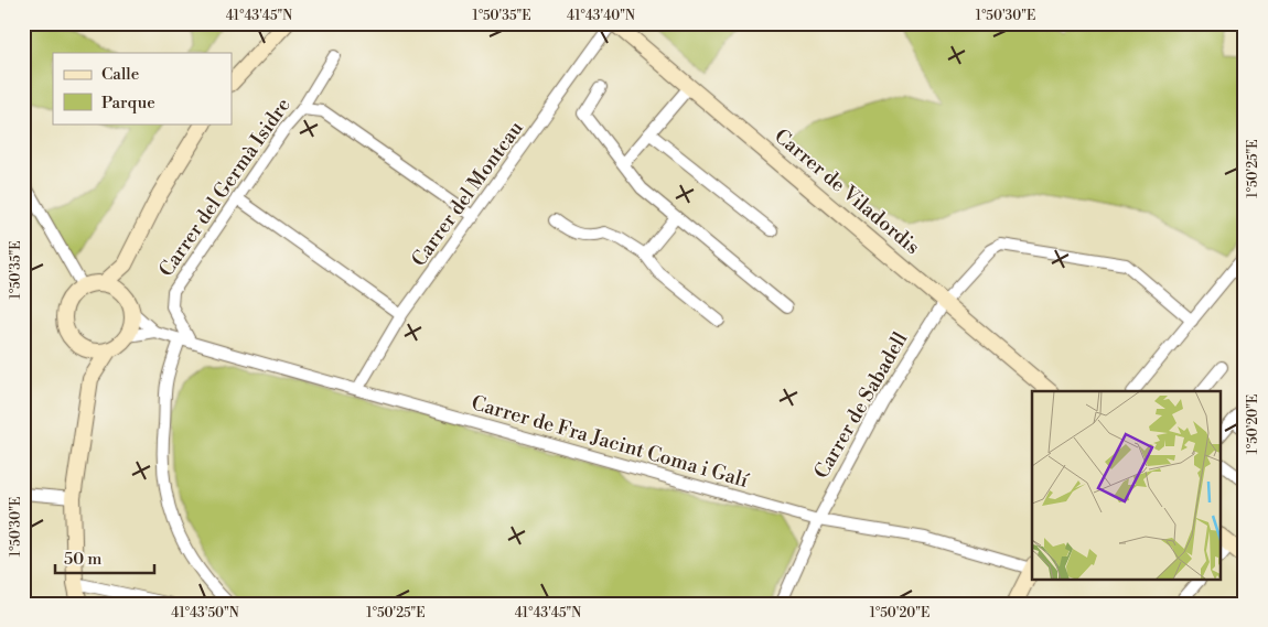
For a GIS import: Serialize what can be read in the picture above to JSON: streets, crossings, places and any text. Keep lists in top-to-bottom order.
{
  "streets": {
    "street": [
      "Carrer del Germà Isidre",
      "Carrer de Viladordis",
      "Carrer del Montcau",
      "Carrer de Sabadell",
      "Carrer de Fra Jacint Coma i Galí"
    ]
  },
  "crossings": [
    ["Carrer del Germà Isidre", "Carrer de Fra Jacint Coma i Galí"],
    ["Carrer de Viladordis", "Carrer del Montcau"],
    ["Carrer de Viladordis", "Carrer de Sabadell"],
    ["Carrer del Montcau", "Carrer de Fra Jacint Coma i Galí"],
    ["Carrer de Sabadell", "Carrer de Fra Jacint Coma i Galí"]
  ],
  "legend": ["Calle", "Parque"],
  "scale_bar": "50 m",
  "coordinates": [
    "41°43'45\"N",
    "1°50'35\"E",
    "41°43'40\"N",
    "1°50'30\"E",
    "1°50'25\"E",
    "1°50'20\"E",
    "41°43'50\"N"
  ]
}
